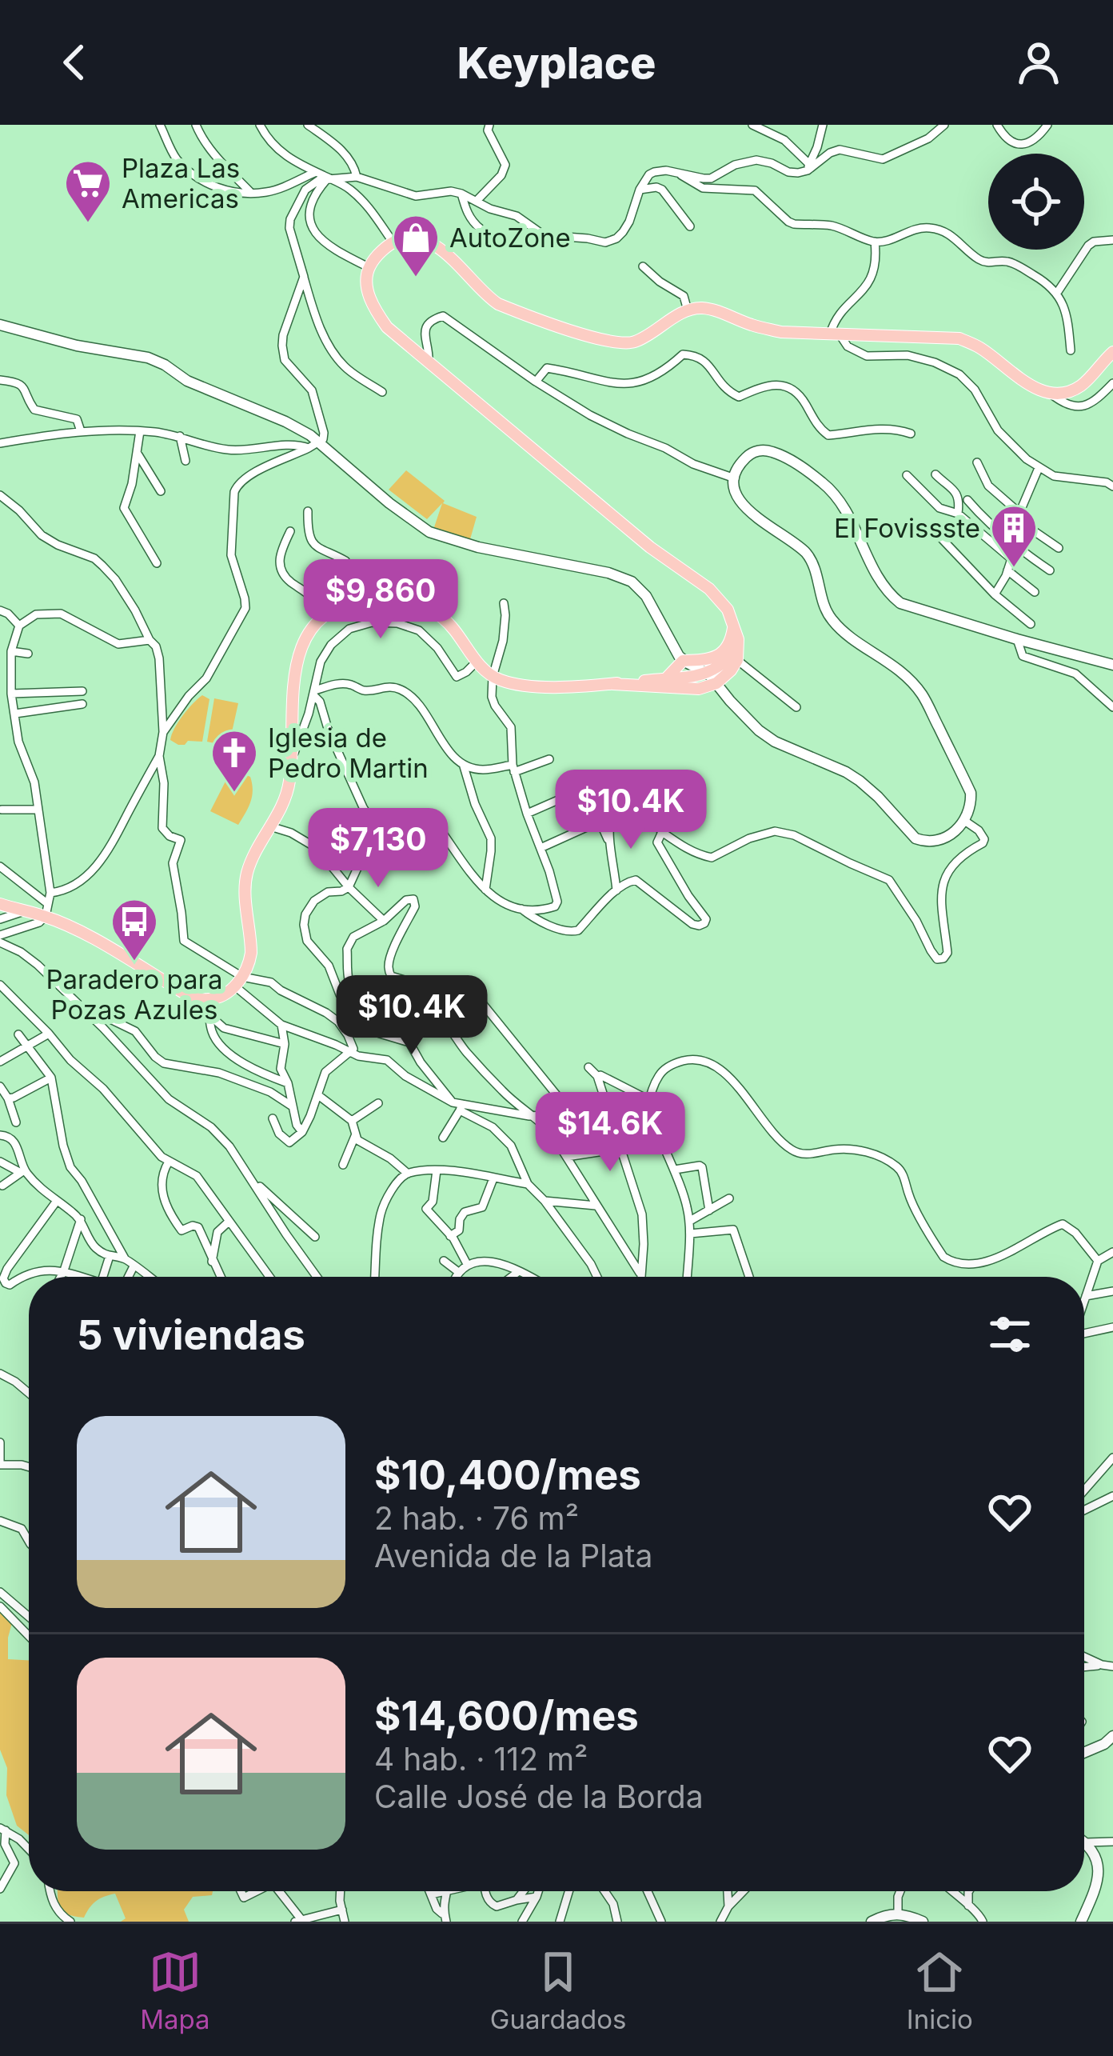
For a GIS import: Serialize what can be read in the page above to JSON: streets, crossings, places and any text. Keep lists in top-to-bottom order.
{
  "places": {
    "supermarket": ["Plaza Las Americas"],
    "shop": ["AutoZone"],
    "building": ["El Fovissste"],
    "church": ["Iglesia de Pedro Martin"],
    "bus stop": ["Paradero para Pozas Azules"]
  },
  "page": {
    "header": "Keyplace",
    "price": [
      "$9,860",
      "$10.4K",
      "$7,130",
      "$10.4K",
      "$14.6K"
    ],
    "heading": "5 viviendas",
    "list": [
      {
        "name": "$10,400/mes",
        "note": "2 hab. · 76 m² · Avenida de la Plata"
      },
      {
        "name": "$14,600/mes",
        "note": "4 hab. · 112 m² · Calle José de la Borda"
      }
    ],
    "tabs": ["Mapa", "Guardados", "Inicio"]
  }
}
